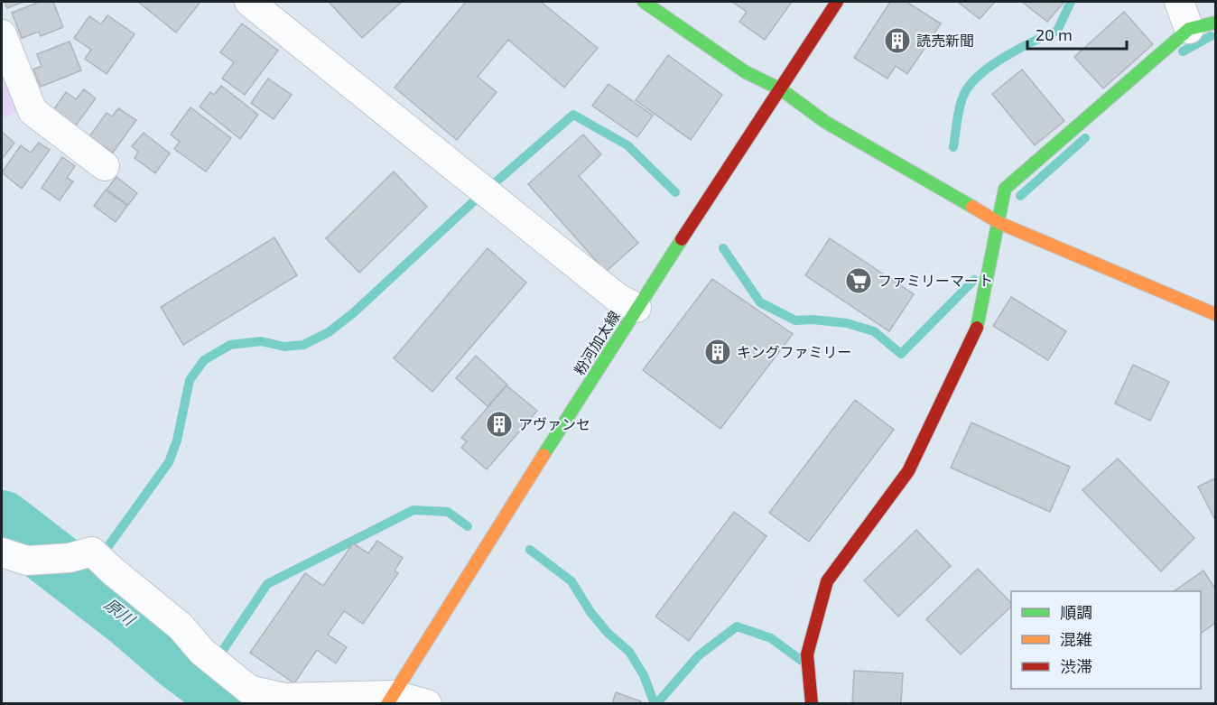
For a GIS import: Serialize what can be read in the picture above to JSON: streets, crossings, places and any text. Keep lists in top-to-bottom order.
{
  "streets": {
    "street": ["粉河加太線"]
  },
  "water": ["原川"],
  "places": {
    "building": ["読売新聞", "キングファミリー", "アヴァンセ"],
    "supermarket": ["ファミリーマート"]
  },
  "legend": ["順調", "混雑", "渋滞"],
  "scale_bar": "20 m"
}
